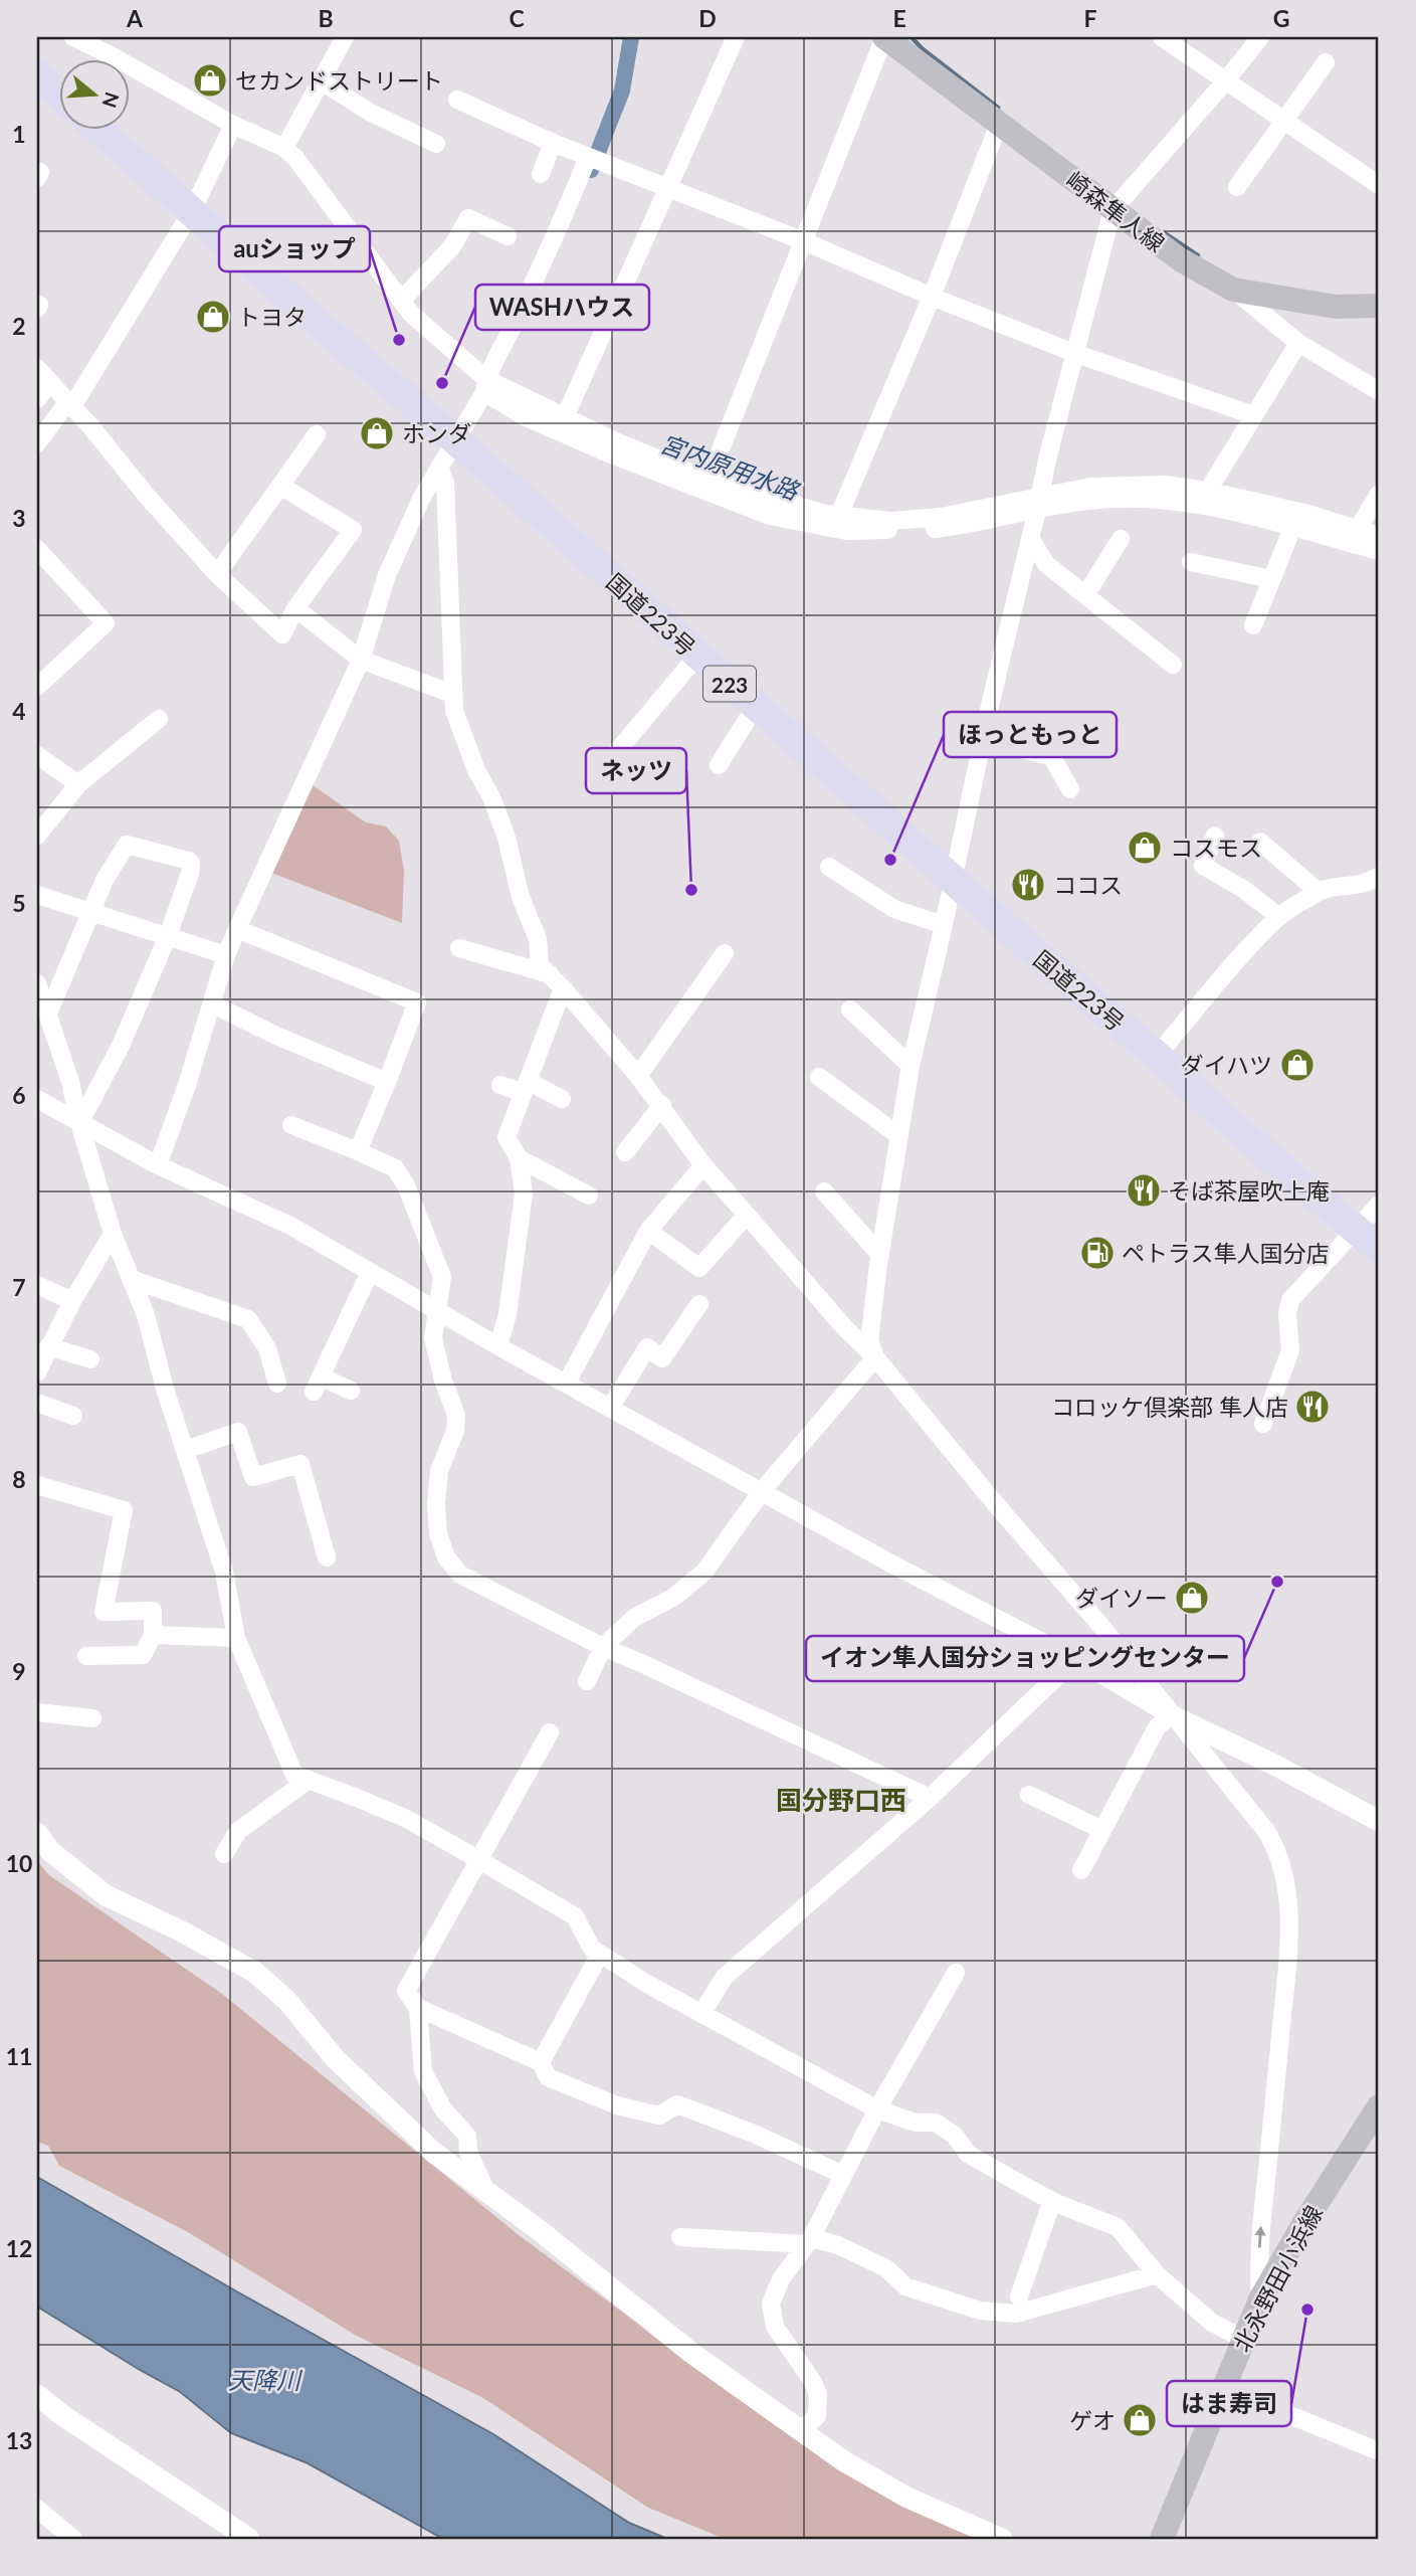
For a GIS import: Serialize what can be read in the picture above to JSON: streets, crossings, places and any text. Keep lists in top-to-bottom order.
{
  "streets": {
    "highway": ["国道223号", "223"],
    "main road": ["崎森隼人線", "北永野田小浜線"]
  },
  "districts": ["国分野口西"],
  "water": ["宮内原用水路", "天降川"],
  "places": {
    "shop": [
      "セカンドストリート",
      "トヨタ",
      "ホンダ",
      "コスモス",
      "ダイハツ",
      "ダイソー",
      "ゲオ"
    ],
    "other": [
      "auショップ",
      "WASHハウス",
      "ほっともっと",
      "ネッツ",
      "イオン隼人国分ショッピングセンター",
      "はま寿司"
    ],
    "restaurant": ["ココス", "そば茶屋吹上庵", "コロッケ倶楽部 隼人店"],
    "fuel station": ["ペトラス隼人国分店"]
  },
  "north": "right",
  "grid": {
    "columns": [
      "A",
      "B",
      "C",
      "D",
      "E",
      "F",
      "G"
    ],
    "rows": [
      "1",
      "2",
      "3",
      "4",
      "5",
      "6",
      "7",
      "8",
      "9",
      "10",
      "11",
      "12",
      "13"
    ]
  }
}
